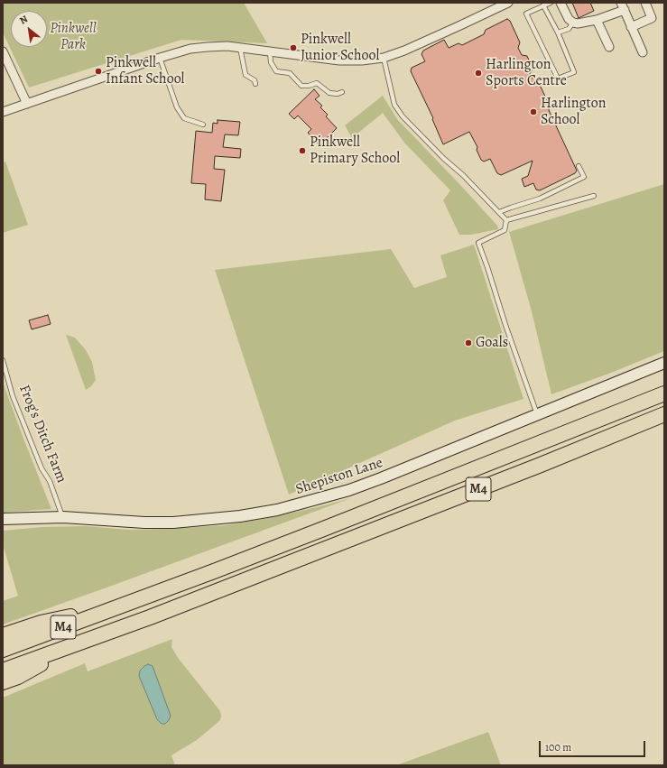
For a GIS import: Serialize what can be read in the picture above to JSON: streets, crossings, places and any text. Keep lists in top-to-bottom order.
{
  "streets": {
    "highway": ["M4"],
    "street": ["Shepiston Lane"],
    "lane": ["Frog's Ditch Farm"]
  },
  "crossings": [
    ["Frog's Ditch Farm", "Shepiston Lane"]
  ],
  "parks": ["Pinkwell Park"],
  "places": [
    "Pinkwell Junior School",
    "Pinkwell Infant School",
    "Harlington Sports Centre",
    "Harlington School",
    "Pinkwell Primary School",
    "Goals"
  ],
  "scale_bar": "100 m",
  "north": "top left"
}
